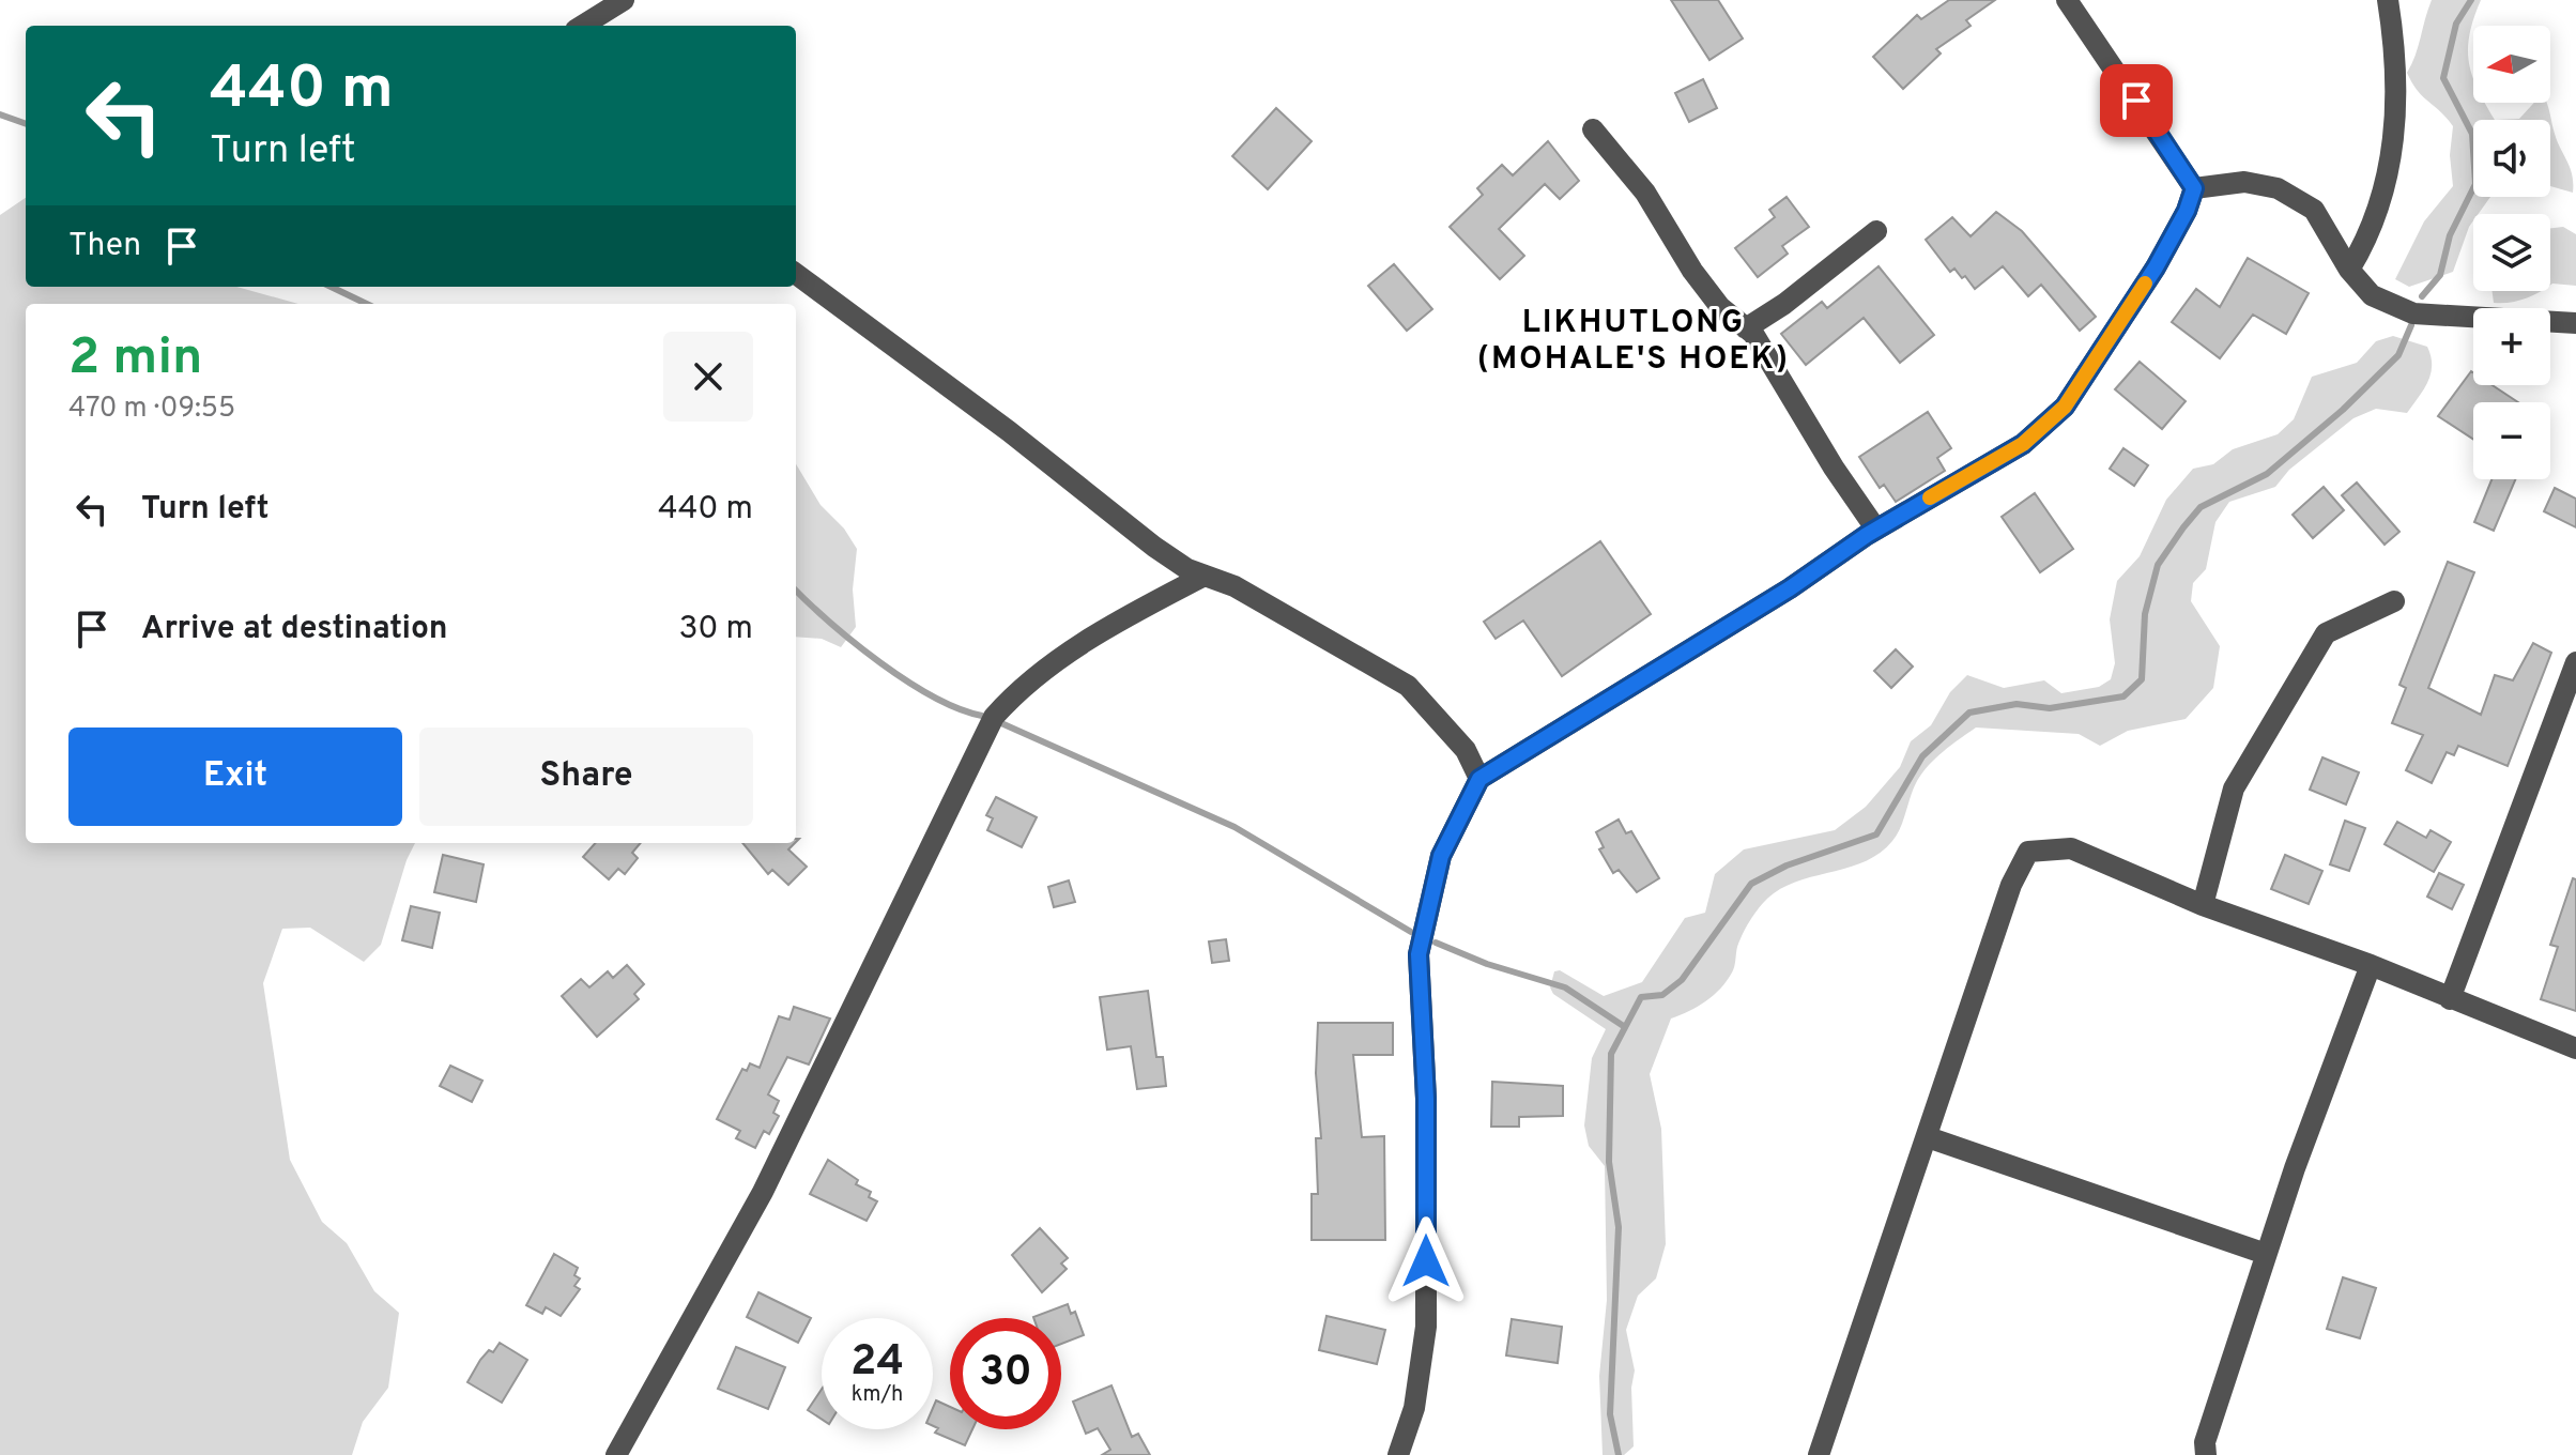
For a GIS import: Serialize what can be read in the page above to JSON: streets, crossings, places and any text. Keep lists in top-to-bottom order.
{
  "districts": ["LIKHUTLONG (MOHALE'S HOEK)"],
  "north": "left",
  "page": {
    "map_buttons": ["+", "−"],
    "turn": ["440 m", "Turn left"],
    "then": "Then",
    "heading": ["2 min", "470 m · 09:55"],
    "list": [
      {
        "name": "Turn left",
        "value": "440 m"
      },
      {
        "name": "Arrive at destination",
        "value": "30 m"
      }
    ],
    "buttons": ["Exit", "Share"],
    "speed": "24 km/h",
    "limit": "30"
  }
}
